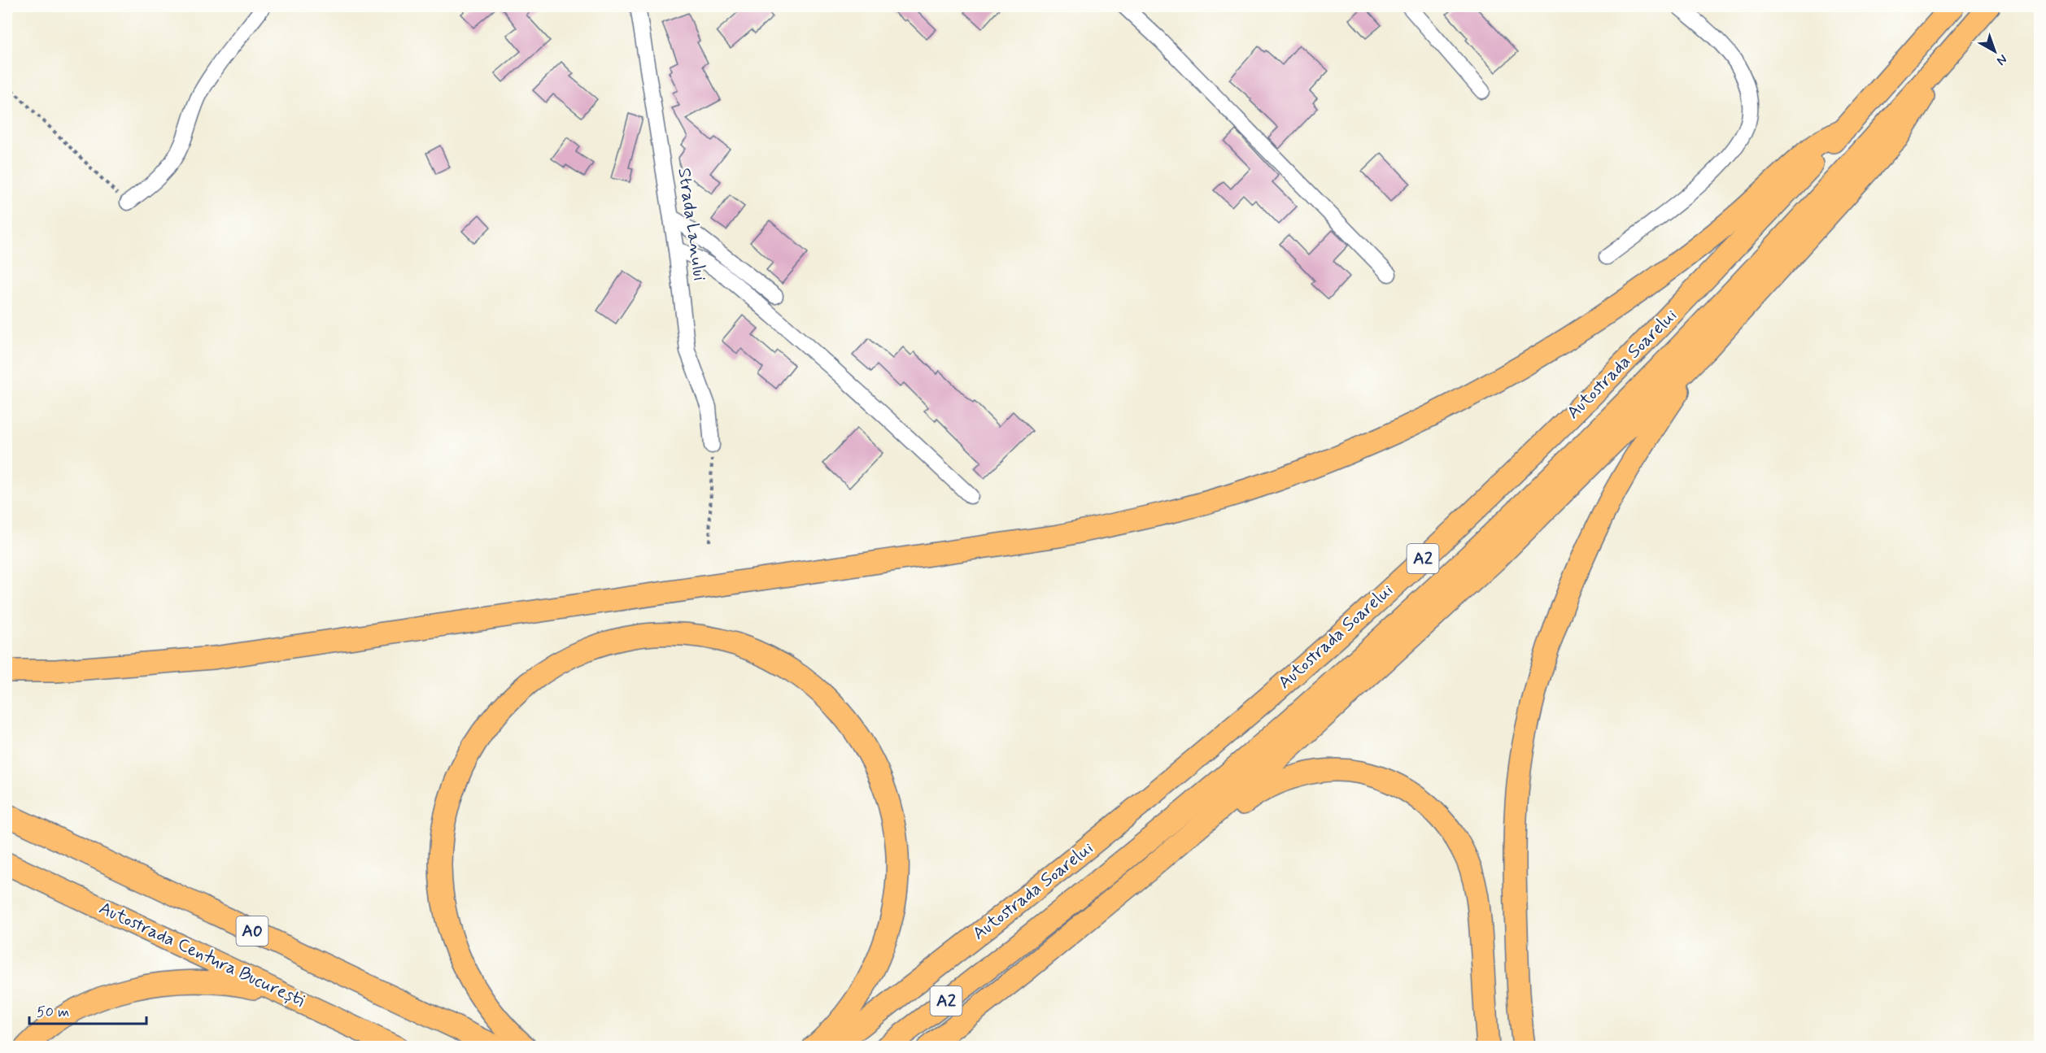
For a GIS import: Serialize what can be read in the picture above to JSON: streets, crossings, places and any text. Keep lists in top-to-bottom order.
{
  "streets": {
    "highway": [
      "Autostrada Soarelui",
      "A2",
      "A0",
      "Autostrada Centura București"
    ],
    "street": ["Strada Lanului"]
  },
  "scale_bar": "50 m",
  "north": "bottom right"
}
